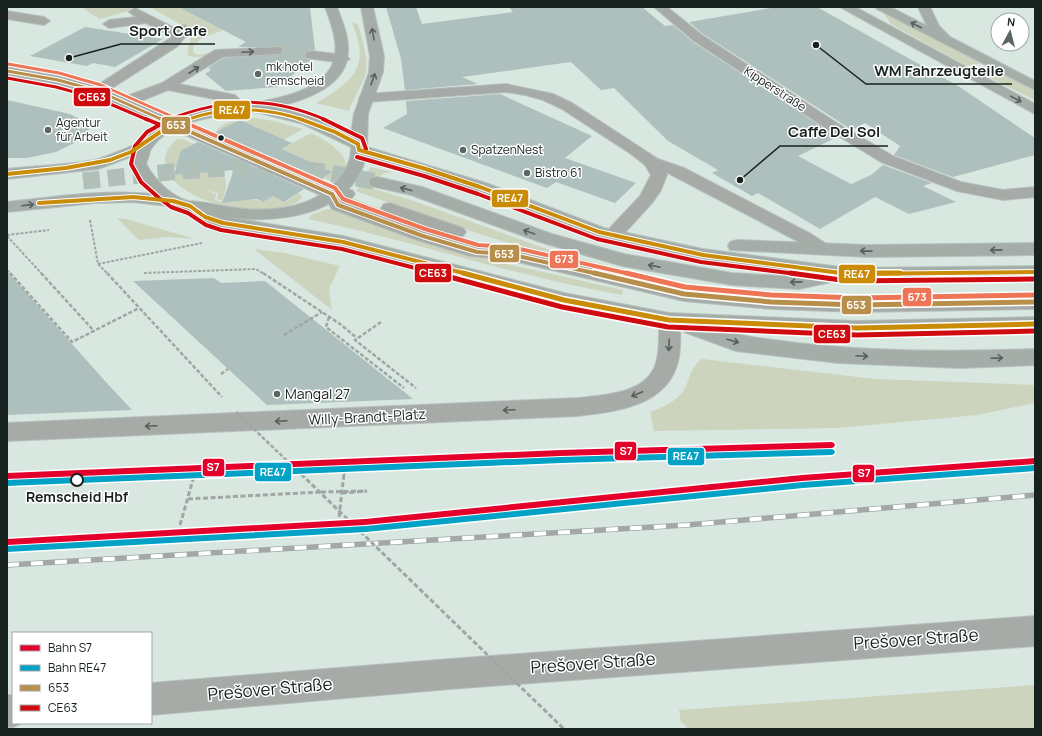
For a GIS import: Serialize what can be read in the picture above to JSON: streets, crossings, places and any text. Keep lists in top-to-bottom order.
{
  "streets": {
    "street": ["Kipperstraße", "Willy-Brandt-Platz", "Prešover Straße"]
  },
  "one_way": ["Willy-Brandt-Platz"],
  "places": [
    "WM Fahrzeugteile",
    "Sport Cafe",
    "mk hotel remscheid",
    "Agentur für Arbeit",
    "SpatzenNest",
    "Bistro 61",
    "Caffe Del Sol",
    "Mangal 27",
    "Remscheid Hbf"
  ],
  "lines": [
    "transit line 673",
    "transit line 653",
    "transit line CE63",
    "transit line RE47",
    "rail line S7",
    "rail line RE47"
  ],
  "legend": [
    "Bahn S7",
    "Bahn RE47",
    "653",
    "CE63"
  ],
  "north": "top"
}
